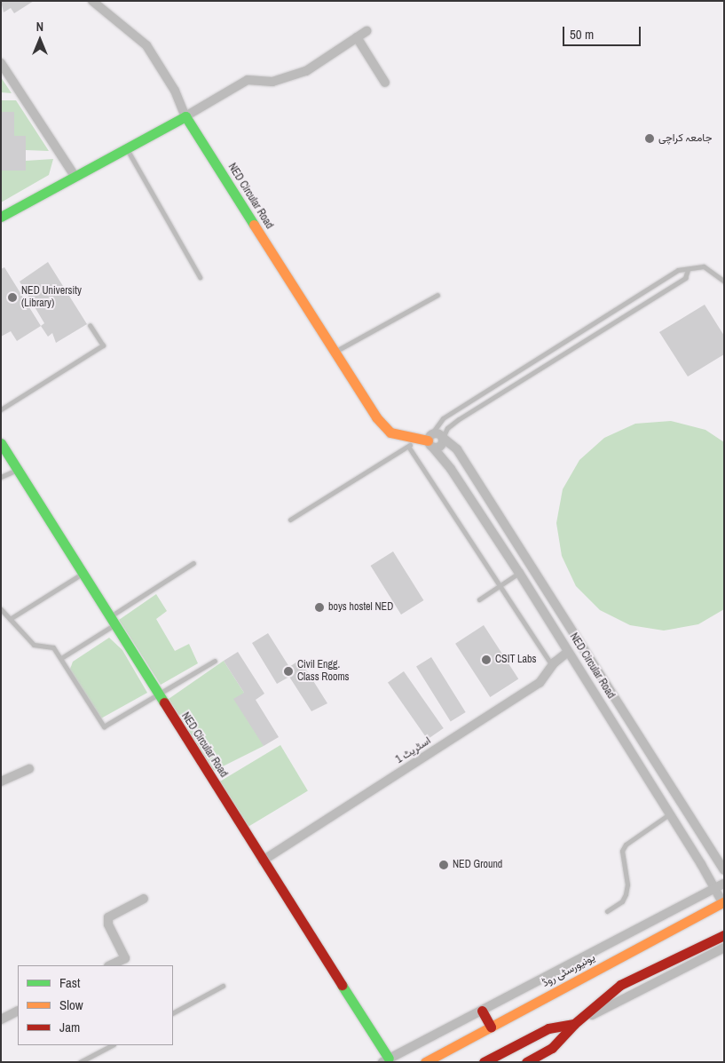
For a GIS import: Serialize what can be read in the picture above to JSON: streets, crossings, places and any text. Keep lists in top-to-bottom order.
{
  "streets": {
    "street": ["NED Circular Road", "اسٹریٹ 1", "یونیورسٹی روڈ"]
  },
  "crossings": [
    ["NED Circular Road", "اسٹریٹ 1"],
    ["NED Circular Road", "یونیورسٹی روڈ"]
  ],
  "places": [
    "جامعہ کراچی",
    "NED University (Library)",
    "boys hostel NED",
    "CSIT Labs",
    "Civil Engg. Class Rooms",
    "NED Ground"
  ],
  "legend": ["Fast", "Slow", "Jam"],
  "scale_bar": "50 m",
  "north": "top"
}
